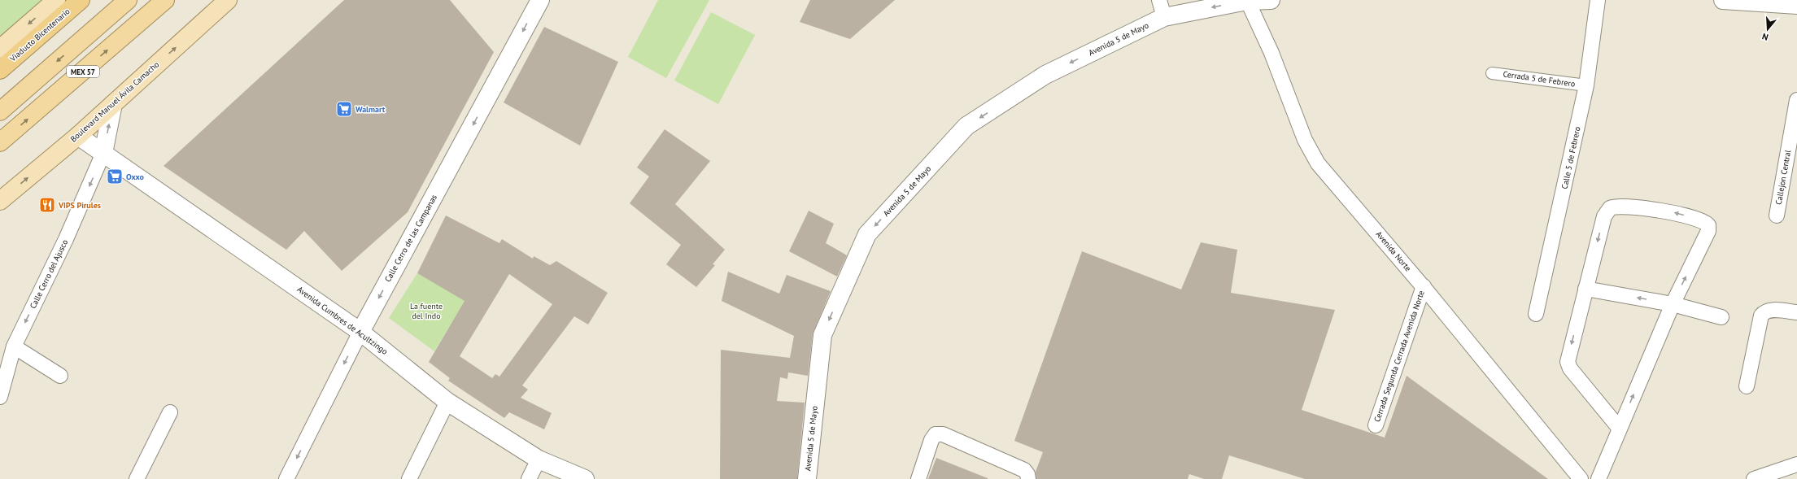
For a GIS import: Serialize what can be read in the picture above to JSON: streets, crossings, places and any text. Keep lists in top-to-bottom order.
{
  "streets": {
    "highway": ["Viaducto Bicentenario", "MEX 57"],
    "main road": ["Boulevard Manuel Ávila Camacho"],
    "street": [
      "Avenida 5 de Mayo",
      "Cerrada 5 de Febrero",
      "Calle 5 de Febrero",
      "Callejon Central",
      "Calle Cerro de las Campanas",
      "Avenida Norte",
      "Calle Cerro del Ajusco",
      "Avenida Cumbres de Acultzingo",
      "Cerrada Segunda Cerrada Avenida Norte"
    ]
  },
  "crossings": [
    ["Avenida 5 de Mayo", "Avenida Norte"],
    ["Cerrada 5 de Febrero", "Calle 5 de Febrero"],
    ["Boulevard Manuel Ávila Camacho", "Avenida Cumbres de Acultzingo"],
    ["Calle Cerro de las Campanas", "Avenida Cumbres de Acultzingo"],
    ["Avenida Norte", "Cerrada Segunda Cerrada Avenida Norte"],
    ["Calle Cerro del Ajusco", "Avenida Cumbres de Acultzingo"]
  ],
  "one_way": [
    "Avenida 5 de Mayo",
    "Boulevard Manuel Ávila Camacho",
    "Calle Cerro de las Campanas",
    "Calle Cerro del Ajusco"
  ],
  "parks": ["La fuente del Indo"],
  "places": {
    "supermarket": ["Walmart", "Oxxo"],
    "restaurant": ["VIPS Pirules"]
  },
  "north": "bottom"
}
